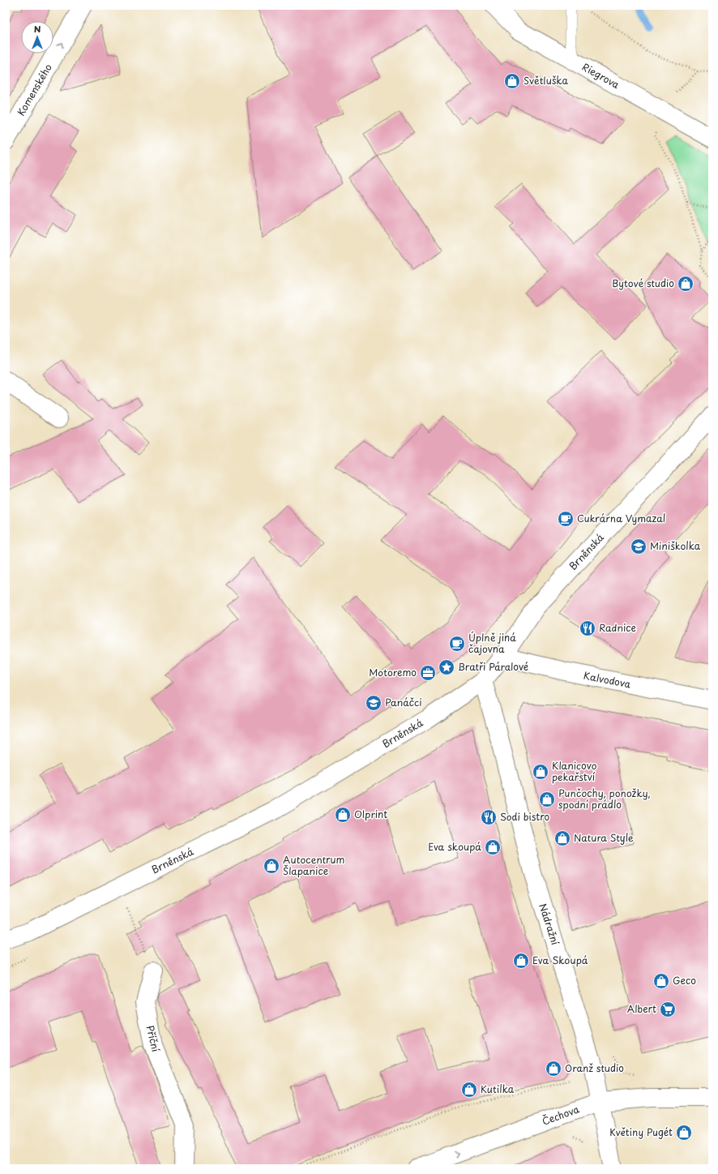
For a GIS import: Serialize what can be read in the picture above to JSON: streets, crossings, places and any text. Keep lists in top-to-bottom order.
{
  "streets": {
    "street": [
      "Riegrova",
      "Komenského",
      "Brněnská",
      "Kalvodova",
      "Nádražní",
      "Příční",
      "Čechova"
    ]
  },
  "crossings": [
    ["Brněnská", "Kalvodova"],
    ["Brněnská", "Nádražní"],
    ["Nádražní", "Čechova"]
  ],
  "one_way": ["Komenského", "Čechova"],
  "places": {
    "shop": [
      "Světluška",
      "Bytové studio",
      "Klanicovo pekařství",
      "Punčochy, ponožky, spodní prádlo",
      "Olprint",
      "Natura Style",
      "Eva skoupá",
      "Autocentrum Šlapanice",
      "Eva Skoupá",
      "Geco",
      "Oranž studio",
      "Kutilka",
      "Květiny Pugét"
    ],
    "cafe": ["Cukrárna Vymazal", "Úplně jiná čajovna"],
    "school or university": ["Miniškolka", "Panáčci"],
    "restaurant": ["Radnice", "Sodi bistro"],
    "place": ["Bratři Páralové"],
    "office": ["Motoremo"],
    "supermarket": ["Albert"]
  },
  "north": "top"
}
